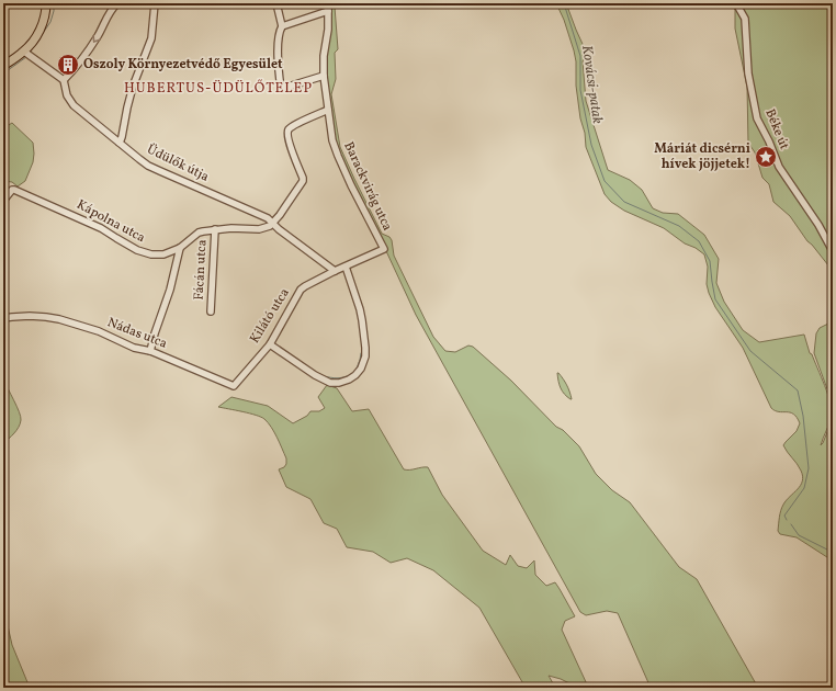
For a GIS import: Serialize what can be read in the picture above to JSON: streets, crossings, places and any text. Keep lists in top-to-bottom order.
{
  "streets": {
    "street": [
      "Béke út",
      "Üdülők útja",
      "Barackvirág utca",
      "Kápolna utca",
      "Fácán utca",
      "Kilátó utca",
      "Nádas utca"
    ]
  },
  "crossings": [
    ["Üdülők útja", "Kápolna utca"],
    ["Üdülők útja", "Kilátó utca"],
    ["Barackvirág utca", "Kilátó utca"],
    ["Kápolna utca", "Fácán utca"],
    ["Kilátó utca", "Nádas utca"]
  ],
  "districts": ["HUBERTUS-ÜDÜLŐTELEP"],
  "water": ["Kovácsi-patak"],
  "places": {
    "building": ["Oszoly Környezetvédő Egyesület"],
    "place": ["Máriát dicsérni hívek jöjjetek!"]
  }
}
